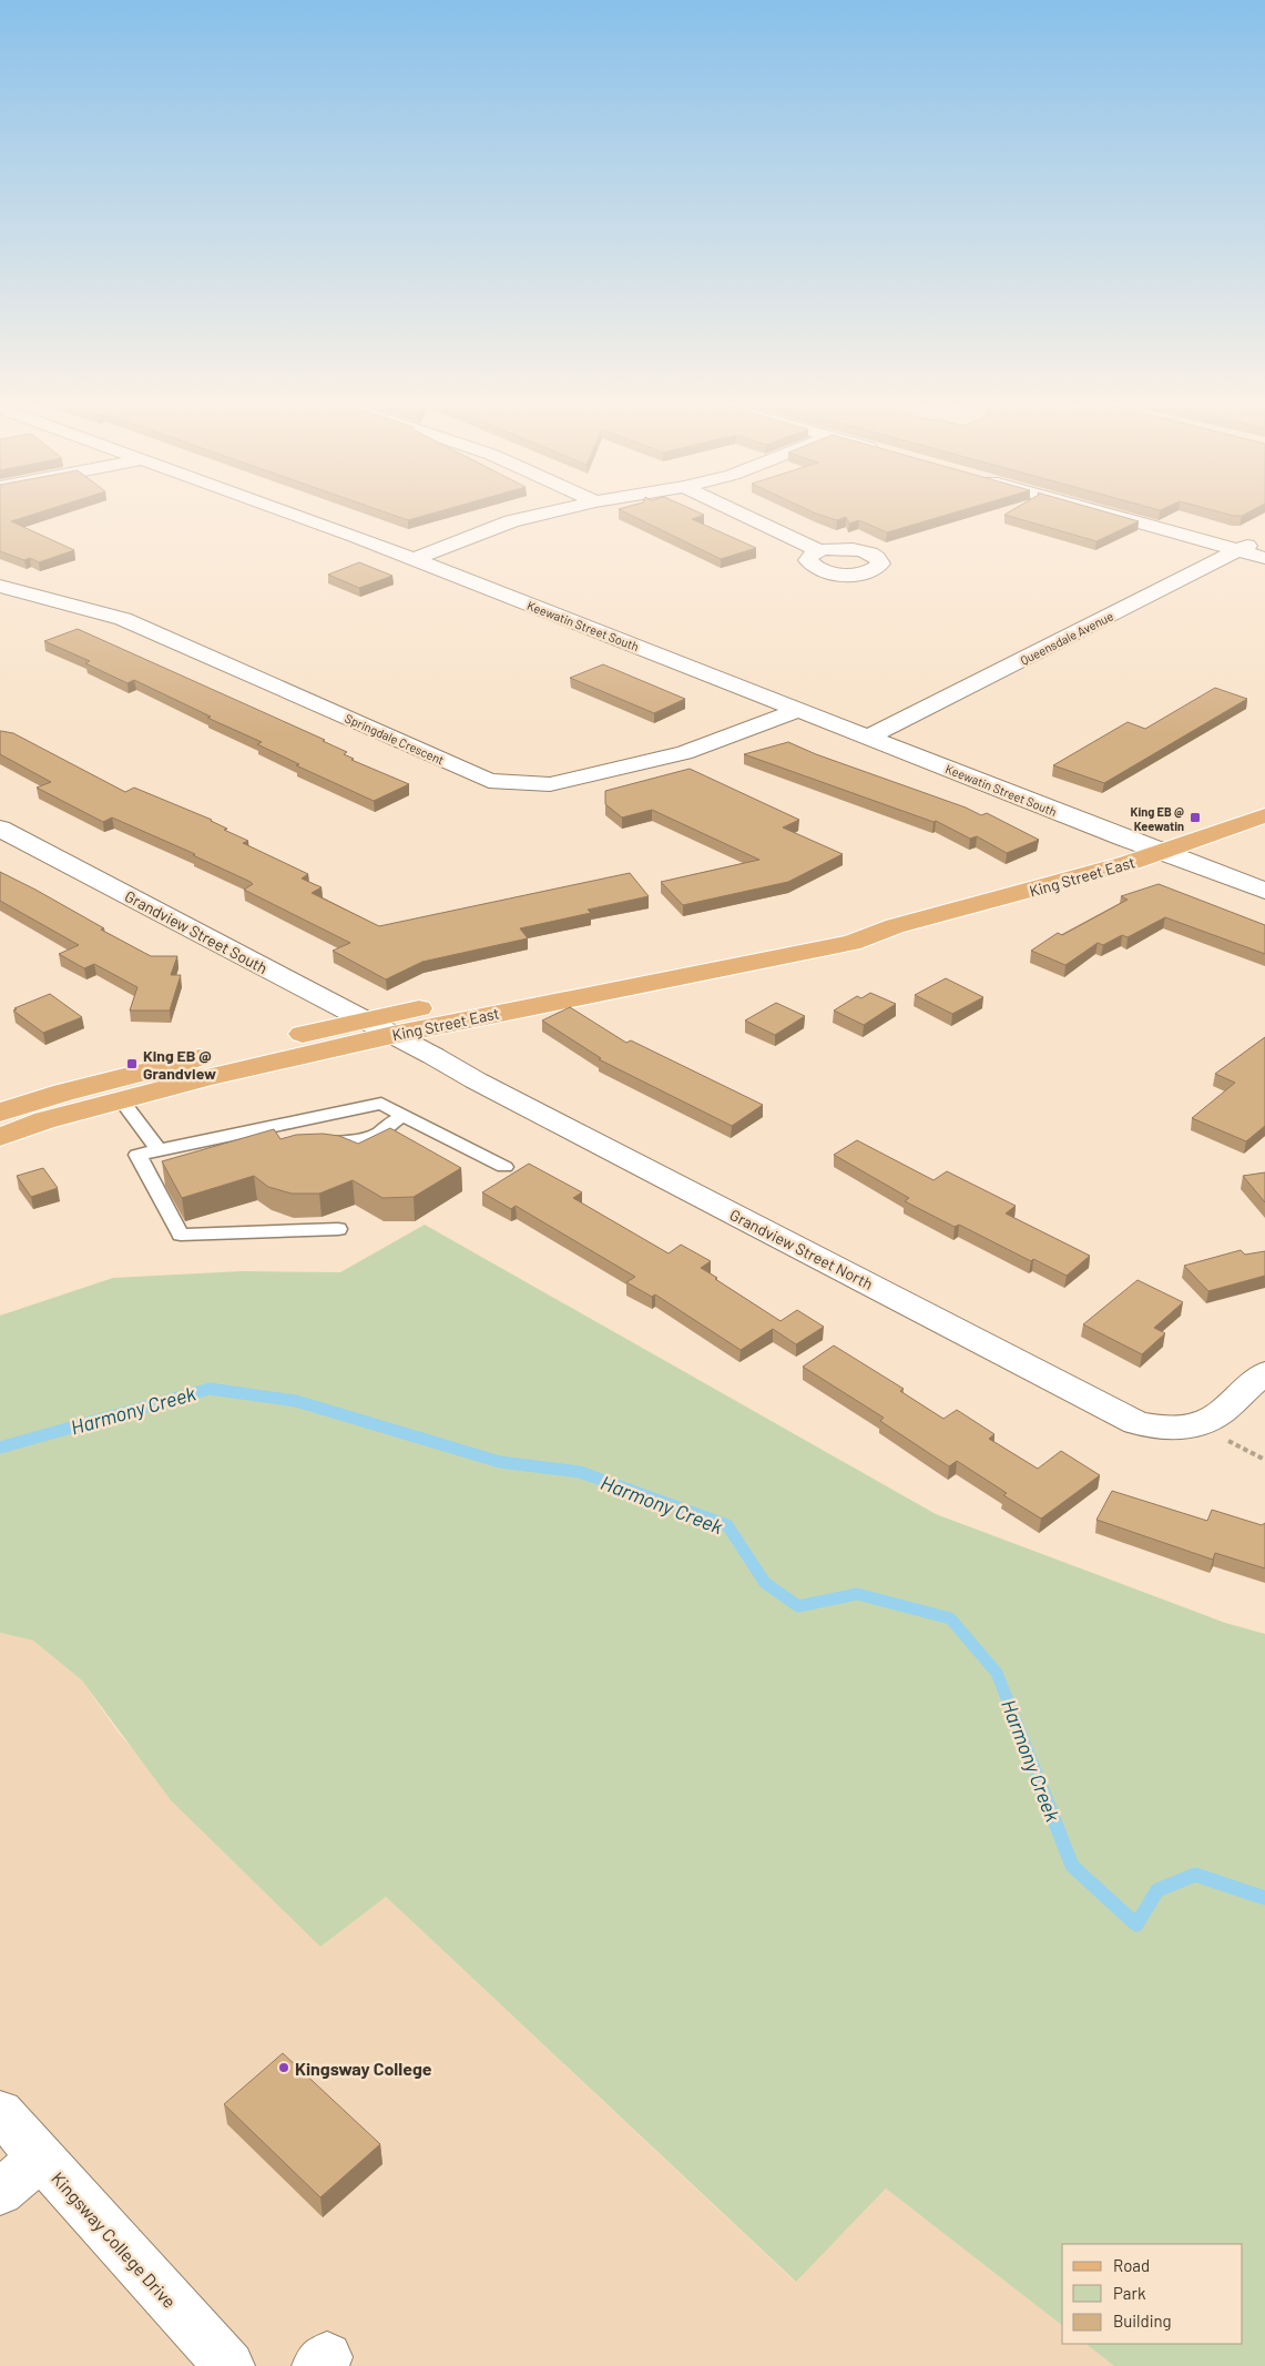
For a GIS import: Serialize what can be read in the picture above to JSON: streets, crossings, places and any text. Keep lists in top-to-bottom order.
{
  "streets": {
    "main road": ["King Street East"],
    "street": [
      "Keewatin Street South",
      "Queensdale Avenue",
      "Springdale Crescent",
      "Grandview Street South",
      "Grandview Street North",
      "Kingsway College Drive"
    ]
  },
  "crossings": [
    ["Keewatin Street South", "Queensdale Avenue"],
    ["Keewatin Street South", "Springdale Crescent"],
    ["Keewatin Street South", "King Street East"],
    ["King Street East", "Grandview Street South"],
    ["King Street East", "Grandview Street North"],
    ["Grandview Street South", "Grandview Street North"]
  ],
  "water": ["Harmony Creek"],
  "places": {
    "transit": ["King EB @ Keewatin", "King EB @ Grandview"],
    "other": ["Kingsway College"]
  },
  "legend": ["Road", "Park", "Building"]
}
